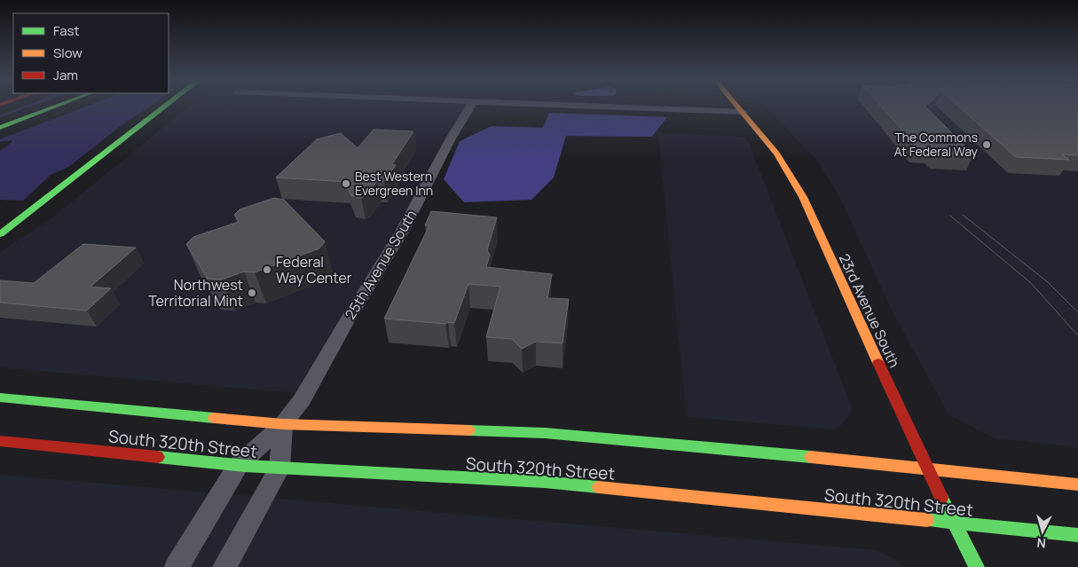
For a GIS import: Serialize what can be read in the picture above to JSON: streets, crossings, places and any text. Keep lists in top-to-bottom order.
{
  "streets": {
    "main road": ["23rd Avenue South", "South 320th Street"],
    "street": ["25th Avenue South"]
  },
  "crossings": [
    ["25th Avenue South", "South 320th Street"],
    ["23rd Avenue South", "South 320th Street"]
  ],
  "places": [
    "The Commons At Federal Way",
    "Best Western Evergreen Inn",
    "Federal Way Center",
    "Northwest Territorial Mint"
  ],
  "legend": ["Fast", "Slow", "Jam"],
  "north": "bottom"
}
